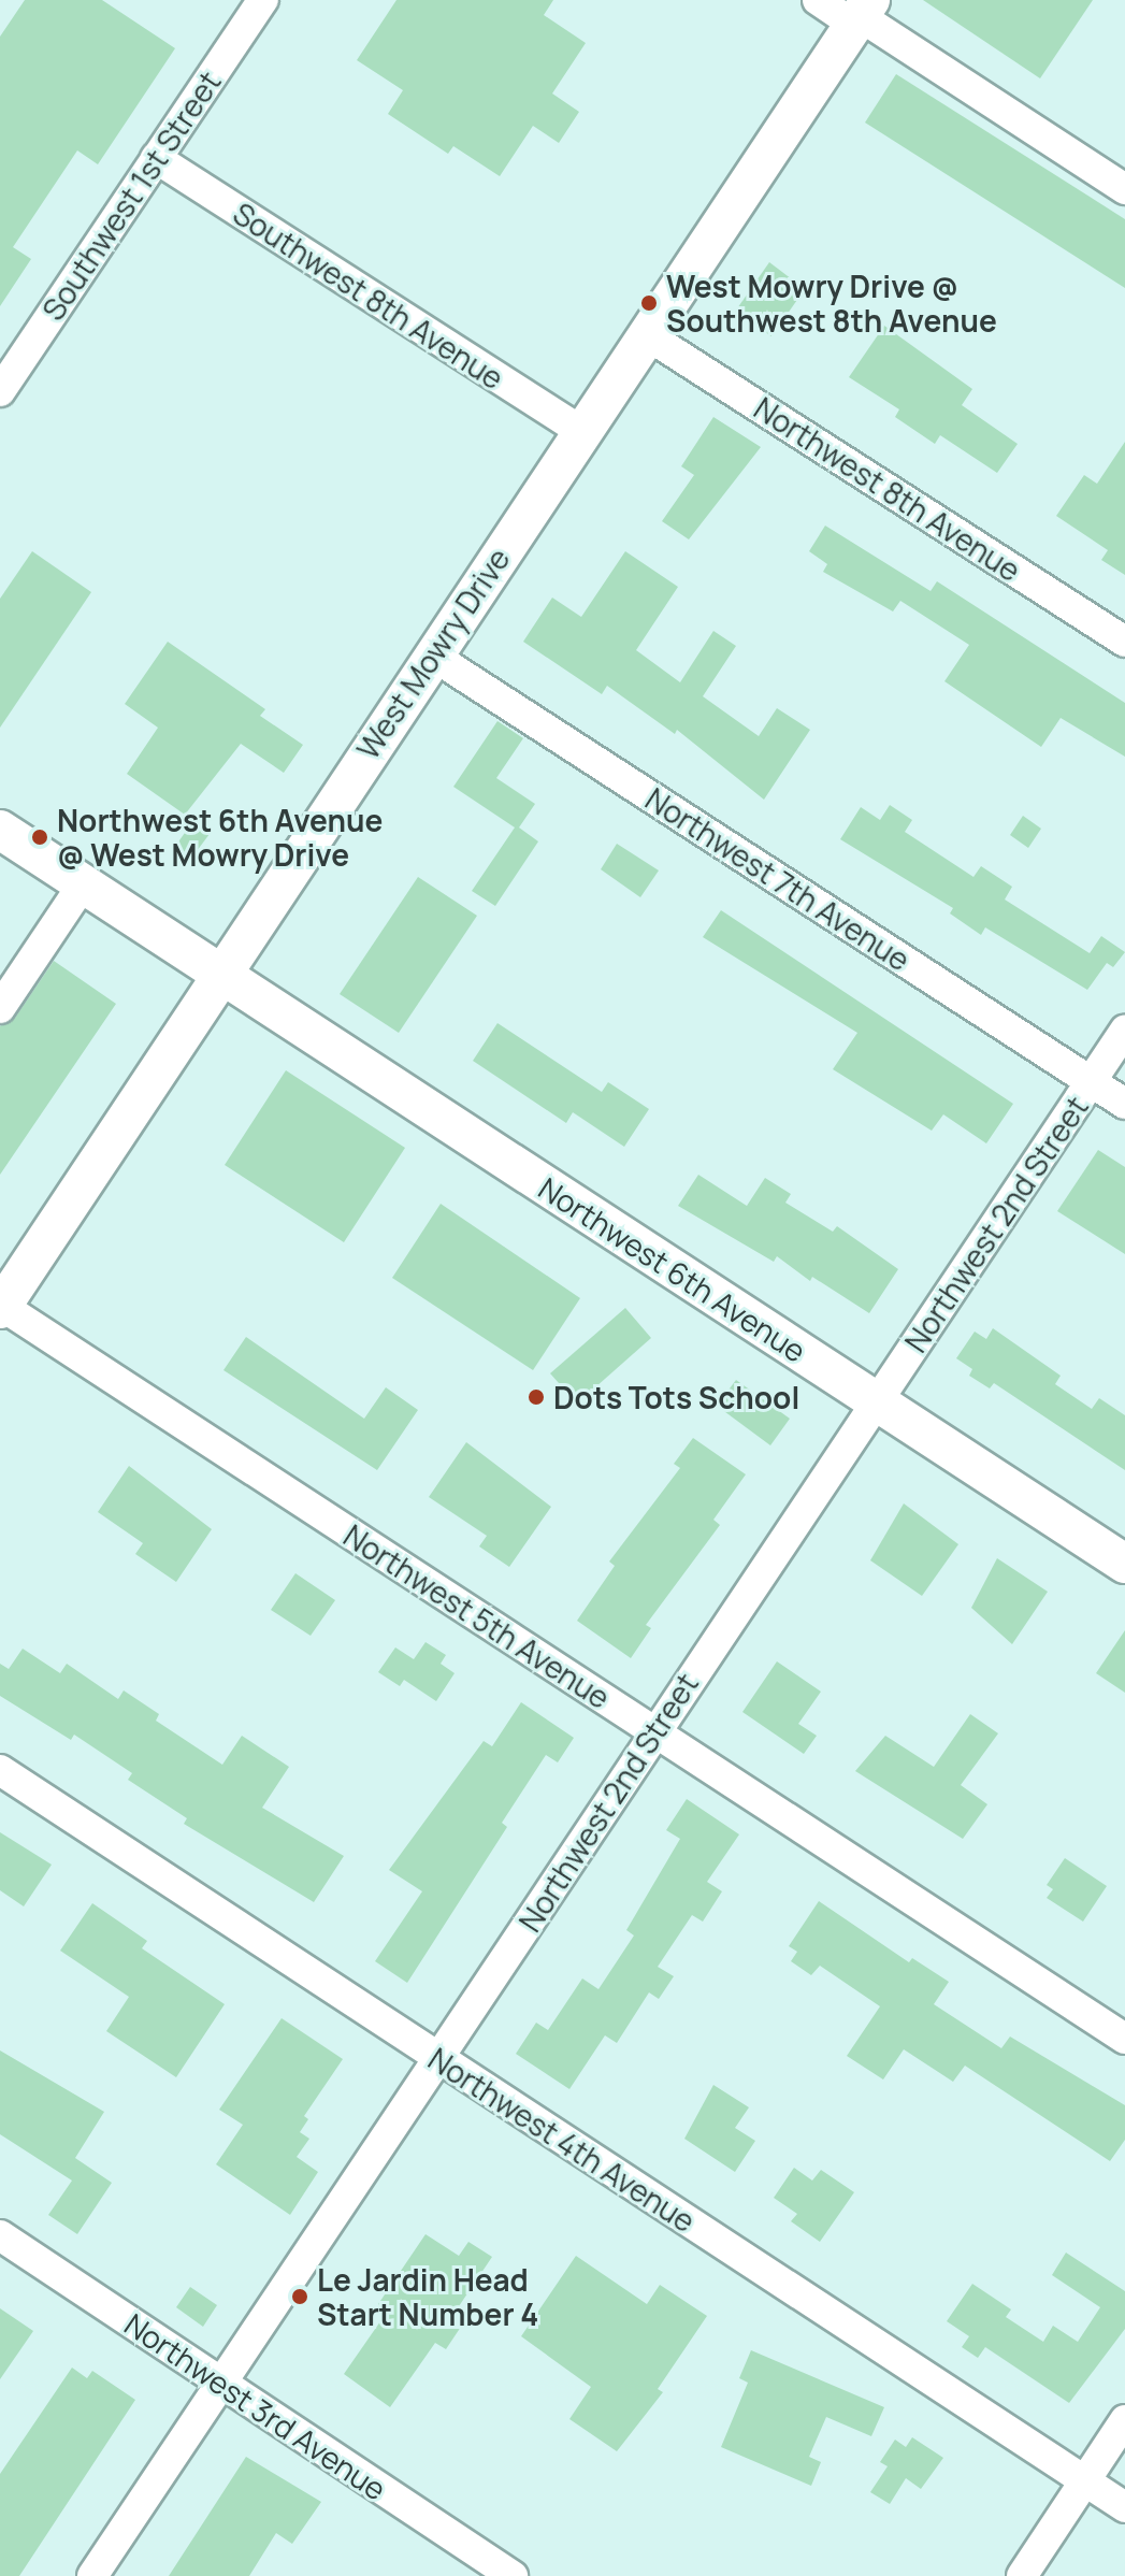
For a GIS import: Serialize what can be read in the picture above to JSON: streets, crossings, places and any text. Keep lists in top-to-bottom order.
{
  "streets": {
    "street": [
      "Southwest 1st Street",
      "Southwest 8th Avenue",
      "Northwest 8th Avenue",
      "West Mowry Drive",
      "Northwest 7th Avenue",
      "Northwest 2nd Street",
      "Northwest 6th Avenue",
      "Northwest 5th Avenue",
      "Northwest 4th Avenue",
      "Northwest 3rd Avenue"
    ]
  },
  "crossings": [
    ["Southwest 1st Street", "Southwest 8th Avenue"],
    ["Southwest 8th Avenue", "West Mowry Drive"],
    ["Northwest 8th Avenue", "West Mowry Drive"],
    ["West Mowry Drive", "Northwest 7th Avenue"],
    ["West Mowry Drive", "Northwest 6th Avenue"],
    ["West Mowry Drive", "Northwest 5th Avenue"],
    ["Northwest 7th Avenue", "Northwest 2nd Street"],
    ["Northwest 2nd Street", "Northwest 6th Avenue"],
    ["Northwest 2nd Street", "Northwest 5th Avenue"],
    ["Northwest 2nd Street", "Northwest 4th Avenue"],
    ["Northwest 2nd Street", "Northwest 3rd Avenue"]
  ],
  "places": [
    "West Mowry Drive @ Southwest 8th Avenue",
    "Northwest 6th Avenue @ West Mowry Drive",
    "Dots Tots School",
    "Le Jardin Head Start Number 4"
  ]
}
